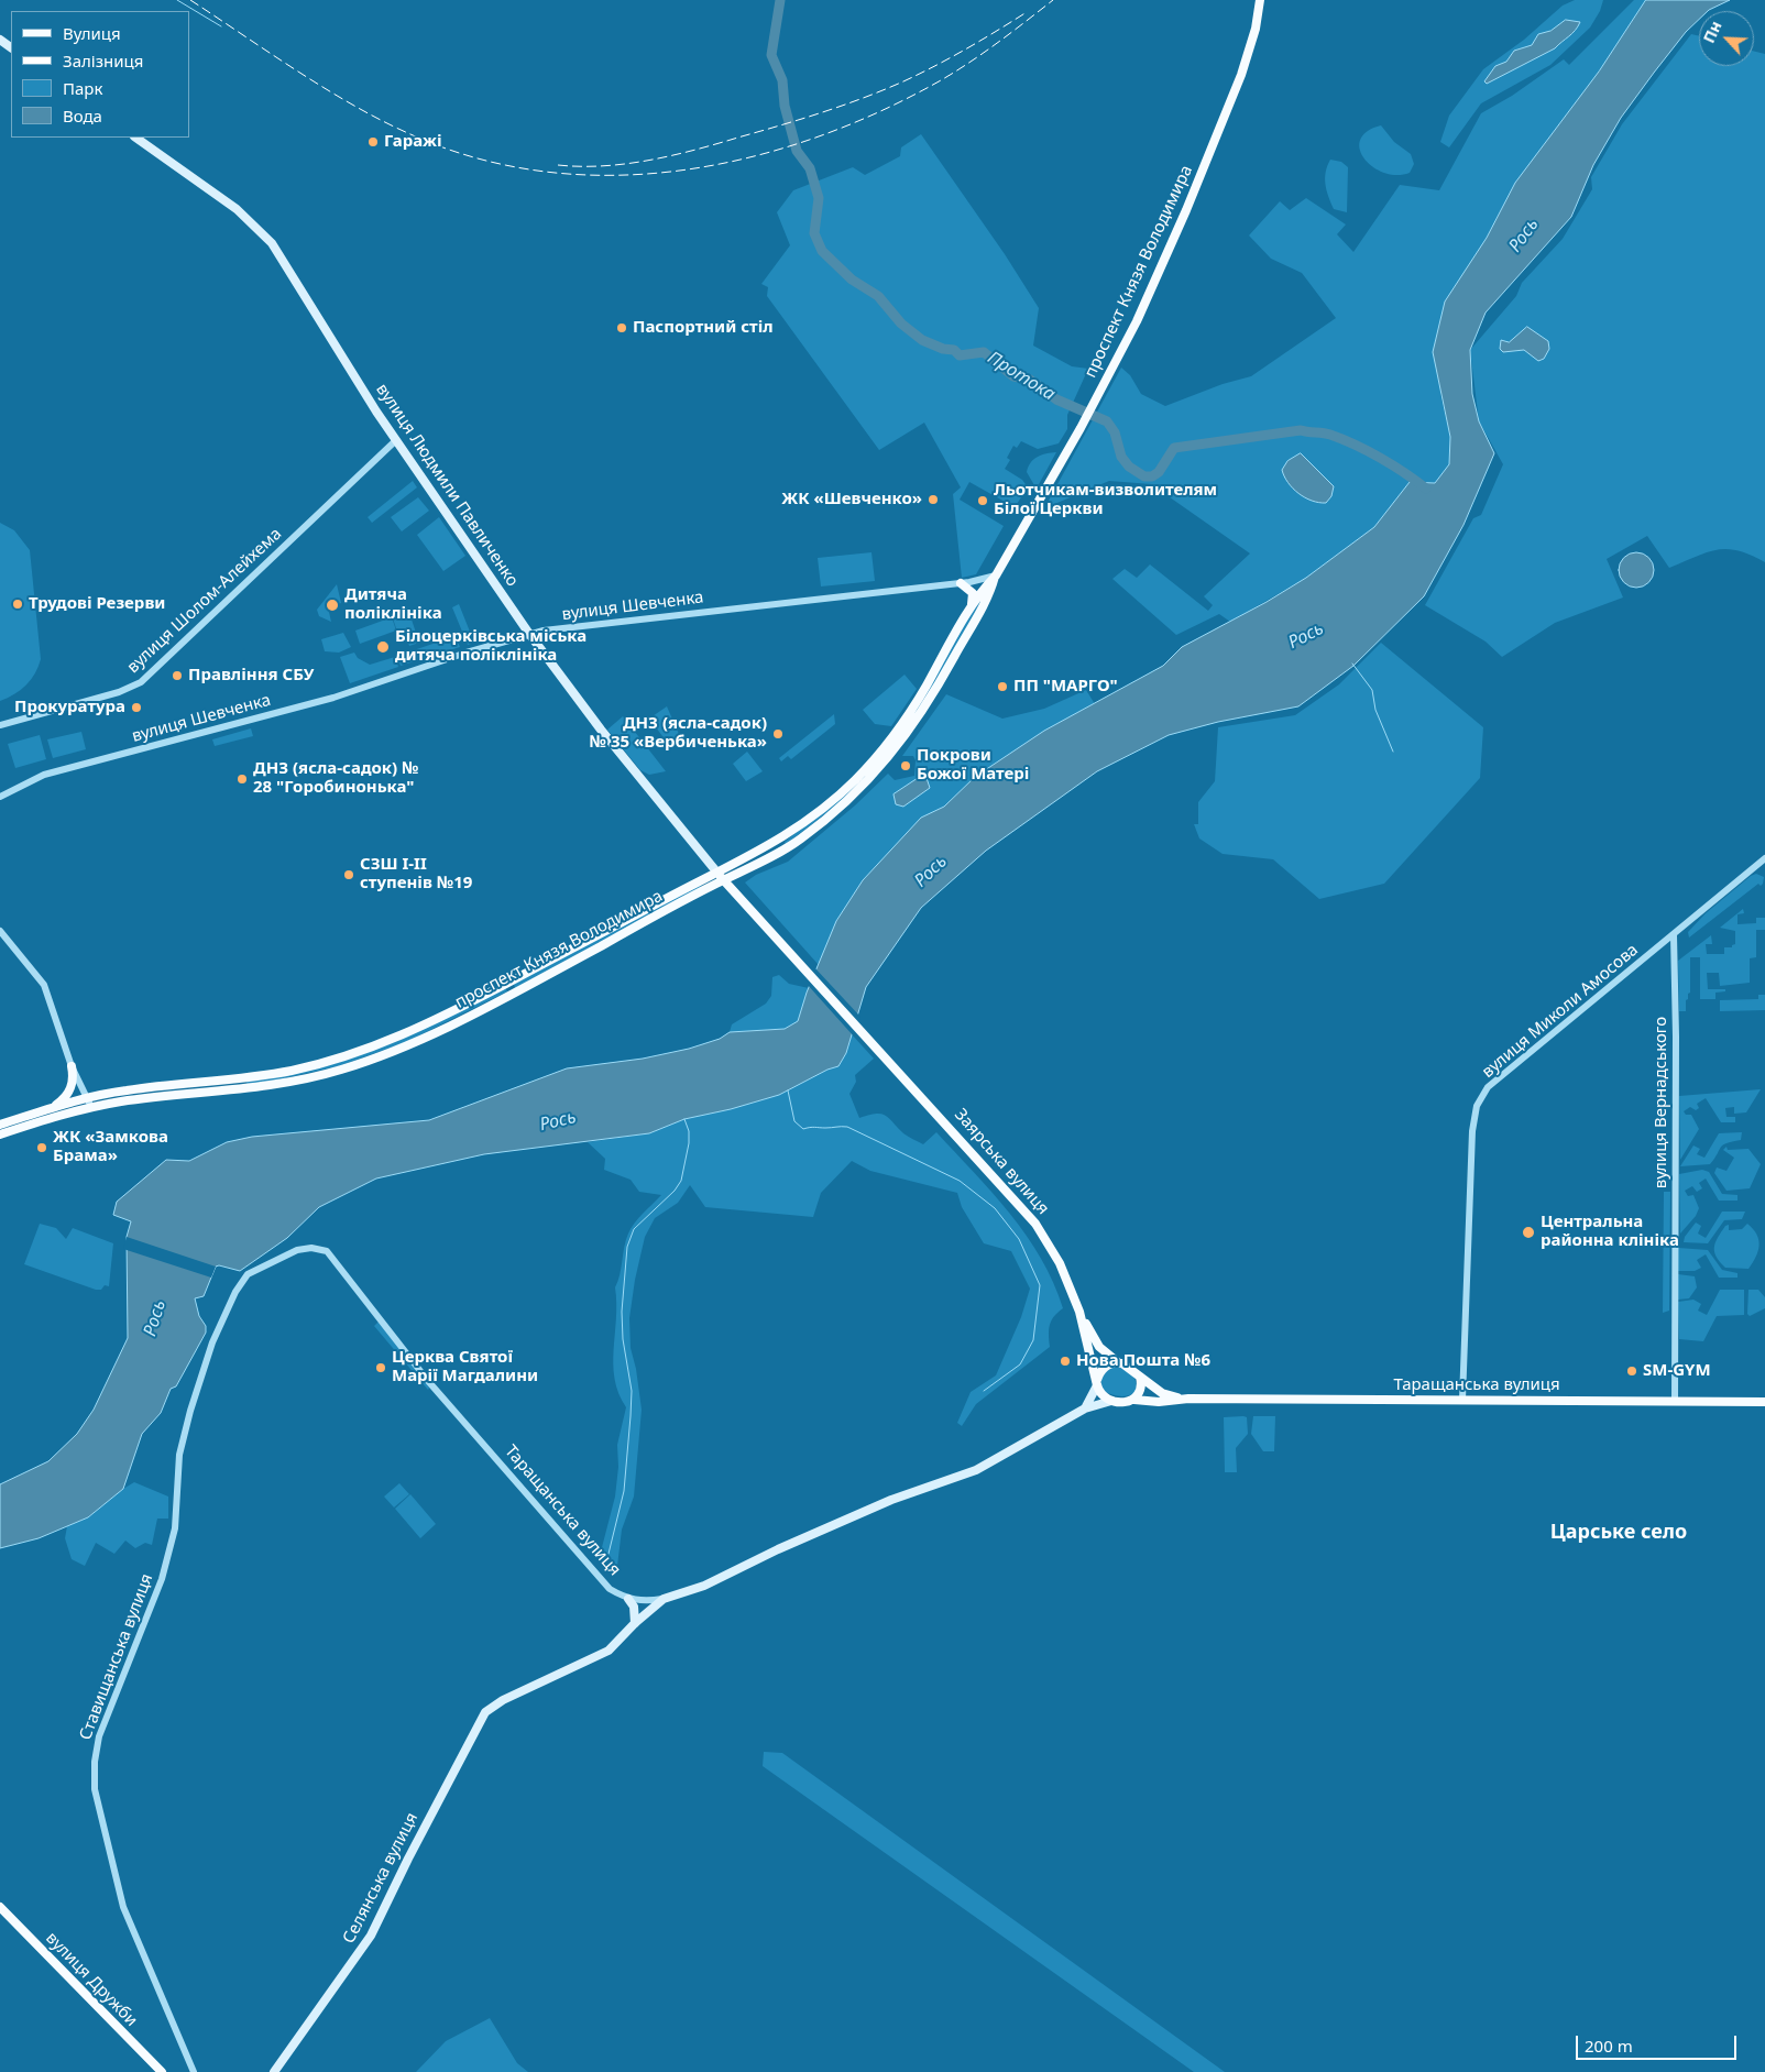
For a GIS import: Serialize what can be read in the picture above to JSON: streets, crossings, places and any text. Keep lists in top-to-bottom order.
{
  "streets": {
    "main road": [
      "проспект Князя Володимира",
      "вулиця Людмили Павличенко",
      "Заярська вулиця",
      "Таращанська вулиця",
      "Селянська вулиця",
      "вулиця Дружби"
    ],
    "street": [
      "вулиця Шолом-Алейхема",
      "вулиця Шевченка",
      "вулиця Миколи Амосова",
      "вулиця Вернадського",
      "Ставищанська вулиця"
    ]
  },
  "crossings": [
    ["проспект Князя Володимира", "вулиця Людмили Павличенко"],
    ["проспект Князя Володимира", "вулиця Шевченка"],
    ["проспект Князя Володимира", "Заярська вулиця"],
    ["вулиця Людмили Павличенко", "вулиця Шолом-Алейхема"],
    ["вулиця Людмили Павличенко", "вулиця Шевченка"],
    ["вулиця Миколи Амосова", "вулиця Вернадського"],
    ["вулиця Миколи Амосова", "Таращанська вулиця"],
    ["вулиця Вернадського", "Таращанська вулиця"],
    ["Заярська вулиця", "Таращанська вулиця"],
    ["Таращанська вулиця", "Ставищанська вулиця"]
  ],
  "districts": ["Царське село"],
  "water": ["Рось", "Протока"],
  "places": [
    "Гаражі",
    "Паспортний стіл",
    "ЖК «Шевченко»",
    "Льотчикам-визволителям Білої Церкви",
    "Трудові Резерви",
    "Дитяча поліклініка",
    "Білоцерківська міська дитяча поліклініка",
    "Правління СБУ",
    "ПП \"МАРГО\"",
    "Прокуратура",
    "ДНЗ (ясла-садок) № 35 «Вербиченька»",
    "Покрови Божої Матері",
    "ДНЗ (ясла-садок) № 28 \"Горобинонька\"",
    "СЗШ I-II ступенів №19",
    "ЖК «Замкова Брама»",
    "Центральна районна клініка",
    "Нова Пошта №6",
    "Церква Святої Марії Магдалини",
    "SM-GYM"
  ],
  "legend": [
    "Вулиця",
    "Залізниця",
    "Парк",
    "Вода"
  ],
  "scale_bar": "200 m",
  "north": "top left"
}
